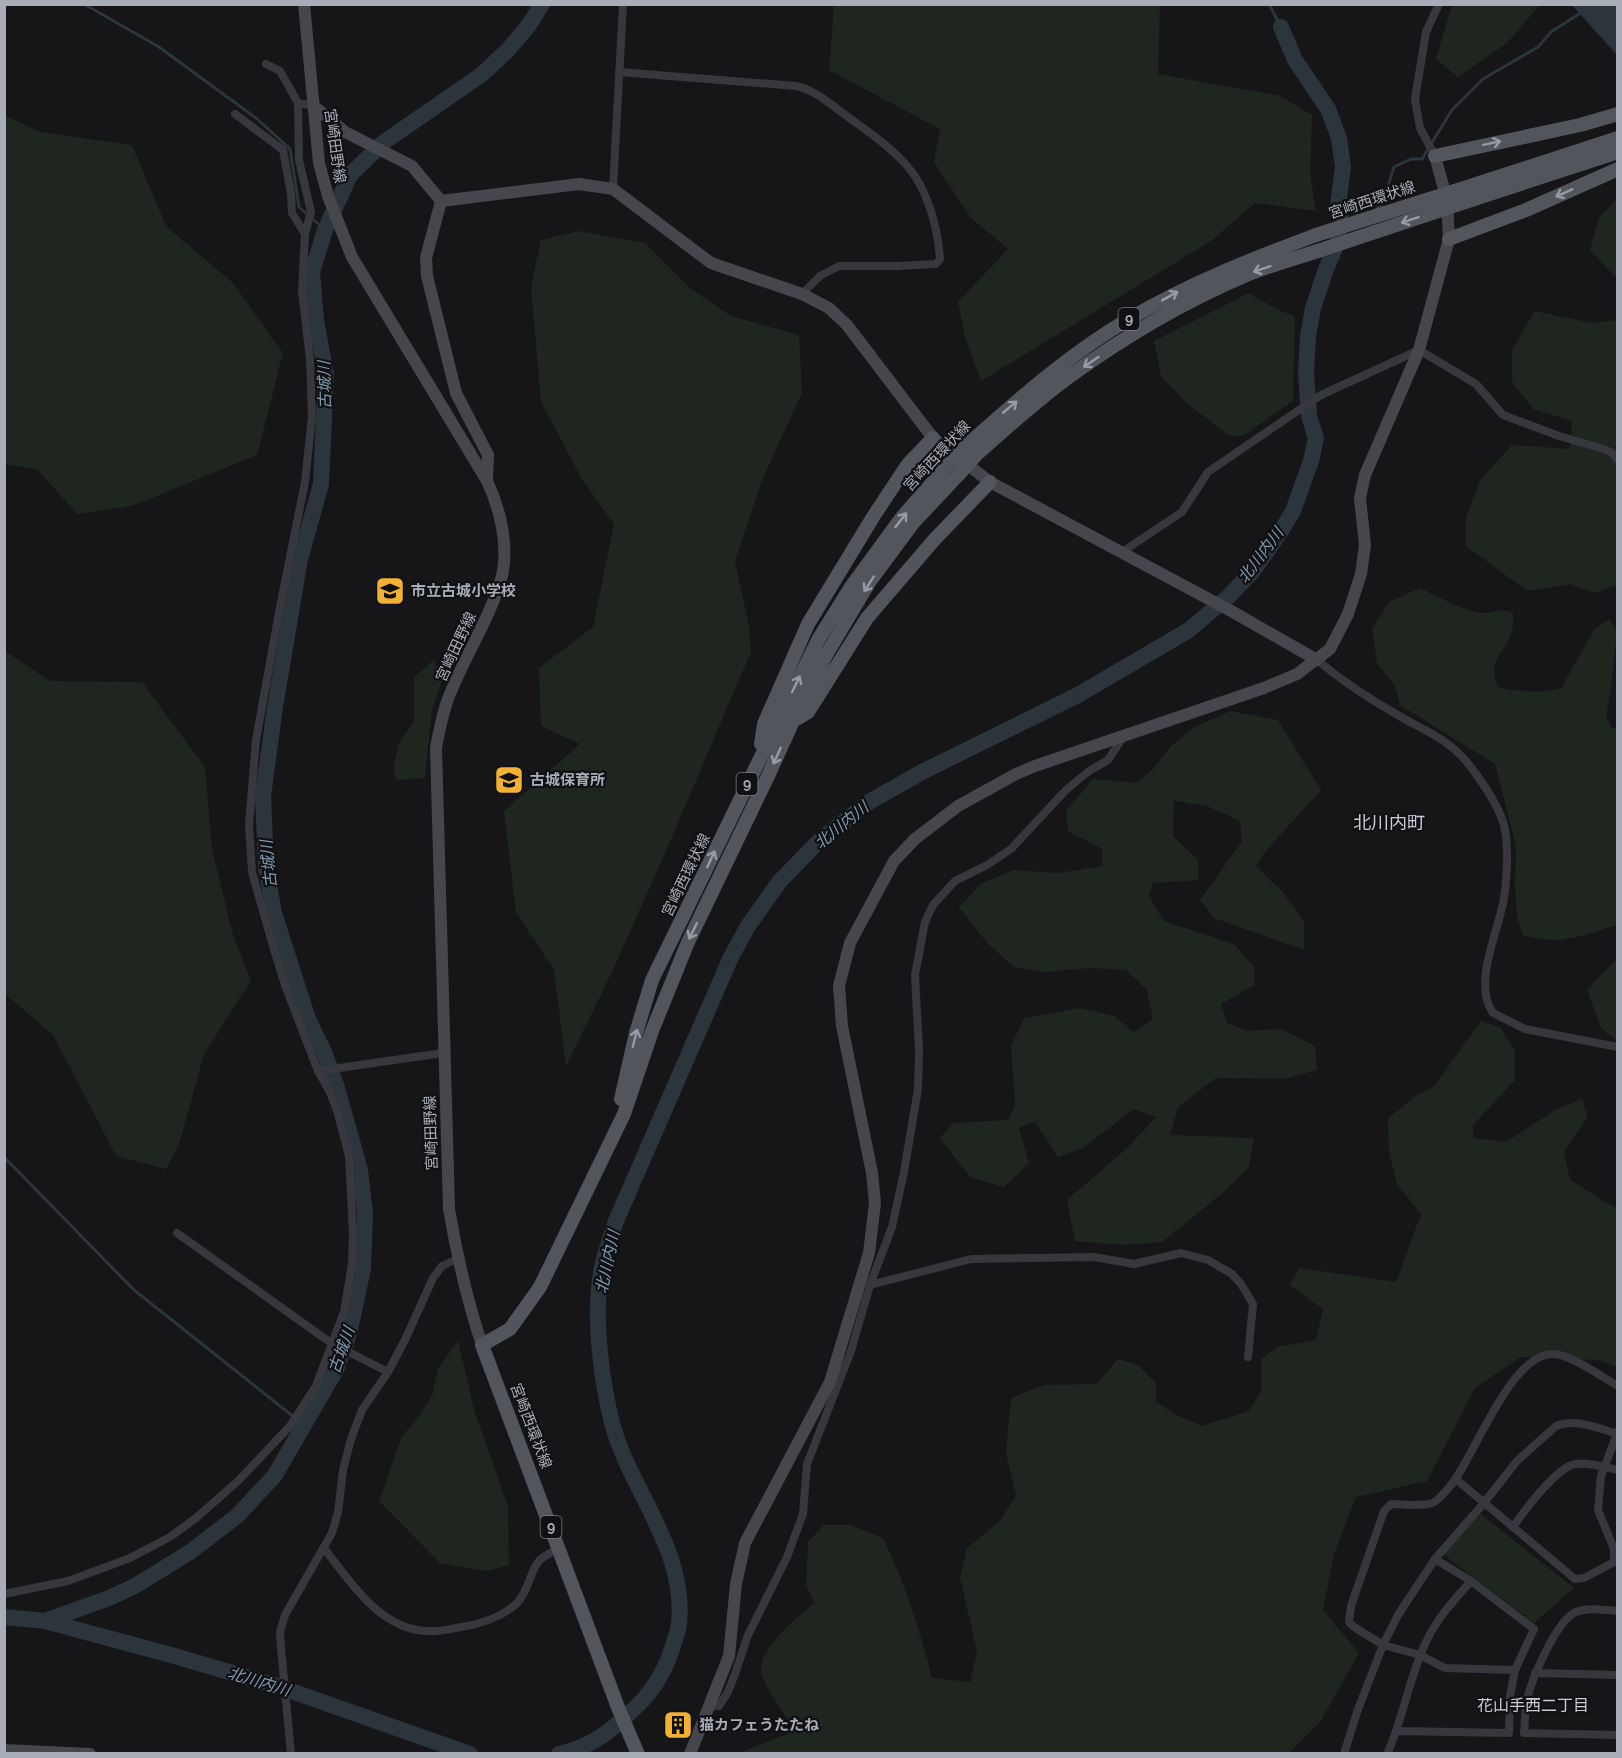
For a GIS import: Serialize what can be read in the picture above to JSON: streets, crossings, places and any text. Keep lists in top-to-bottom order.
{
  "streets": {
    "main road": ["宮崎西環状線", "9"],
    "street": ["宮崎田野線"]
  },
  "crossings": [
    ["宮崎田野線", "宮崎西環状線"]
  ],
  "districts": ["北川内町", "花山手西二丁目"],
  "water": ["古城川", "北川内川"],
  "places": {
    "school or university": ["市立古城小学校", "古城保育所"],
    "building": ["猫カフェうたたね"]
  }
}
